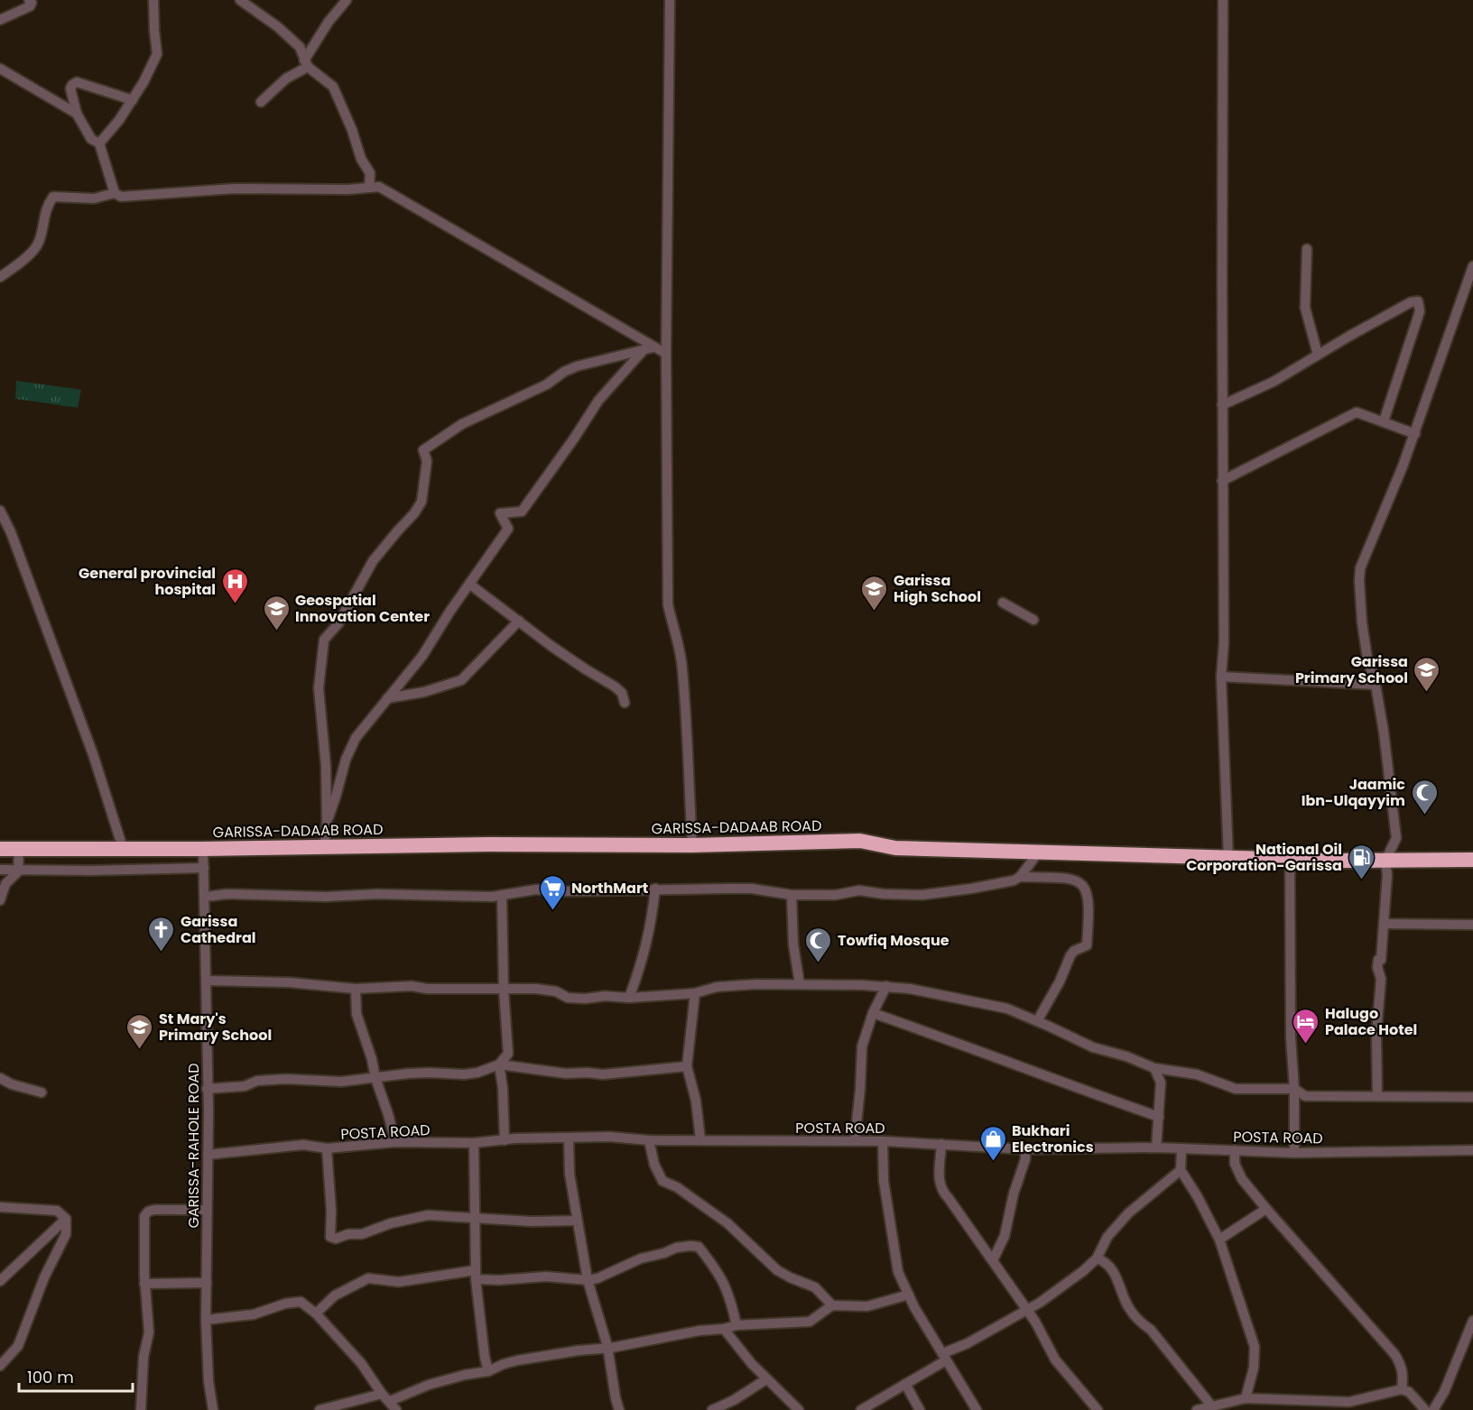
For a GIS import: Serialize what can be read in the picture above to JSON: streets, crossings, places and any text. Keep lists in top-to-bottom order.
{
  "streets": {
    "highway": ["GARISSA-DADAAB ROAD"],
    "street": ["POSTA ROAD", "GARISSA-RAHOLE ROAD"]
  },
  "crossings": [
    ["GARISSA-DADAAB ROAD", "GARISSA-RAHOLE ROAD"],
    ["POSTA ROAD", "GARISSA-RAHOLE ROAD"]
  ],
  "places": {
    "hospital": ["General provincial hospital"],
    "school or university": [
      "Garissa High School",
      "Geospatial Innovation Center",
      "Garissa Primary School",
      "St Mary's Primary School"
    ],
    "mosque": ["Jaamic Ibn-Ulqayyim", "Towfiq Mosque"],
    "fuel station": ["National Oil Corporation-Garissa"],
    "supermarket": ["NorthMart"],
    "church": ["Garissa Cathedral"],
    "hotel": ["Halugo Palace Hotel"],
    "shop": ["Bukhari Electronics"]
  },
  "scale_bar": "100 m"
}
